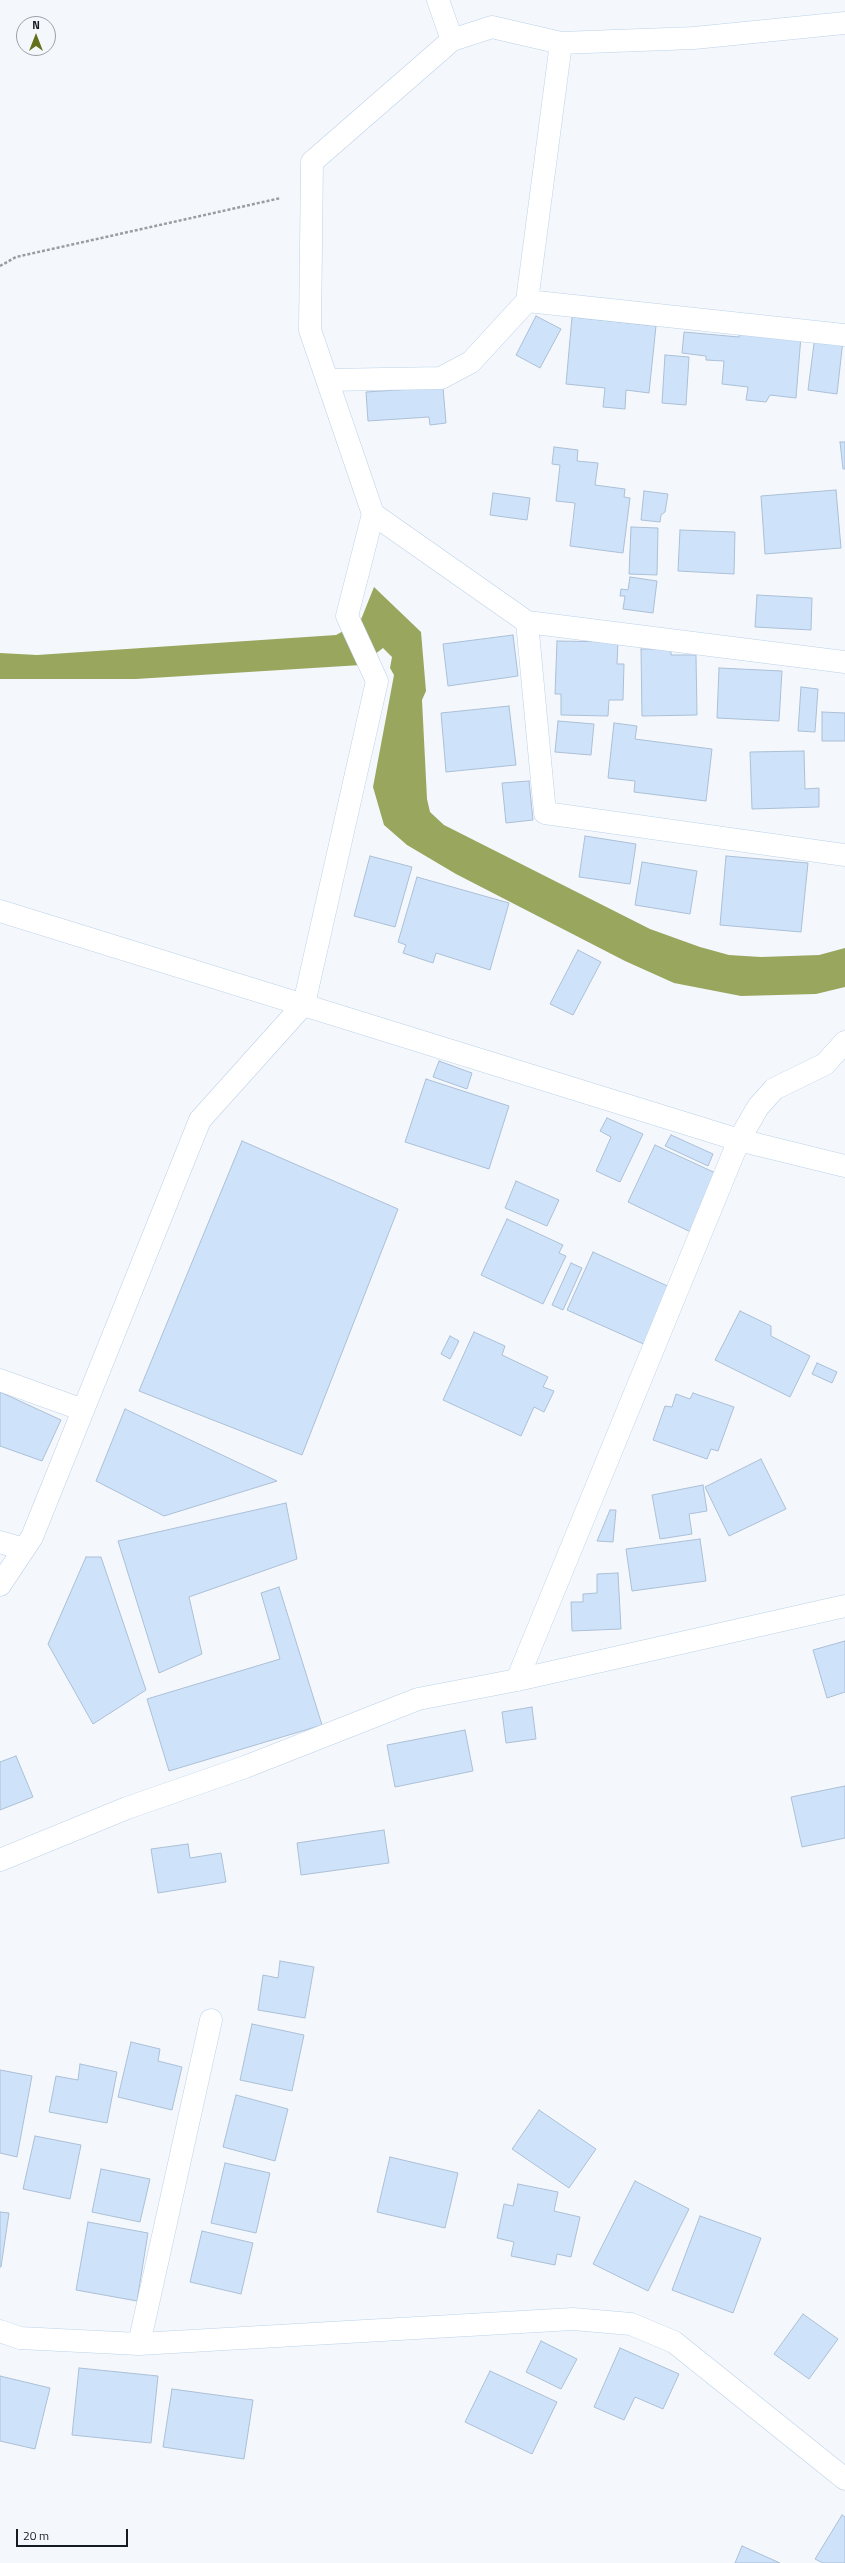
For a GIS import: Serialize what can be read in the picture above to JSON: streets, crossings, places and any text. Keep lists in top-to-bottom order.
{
  "scale_bar": "20 m",
  "north": "top"
}
